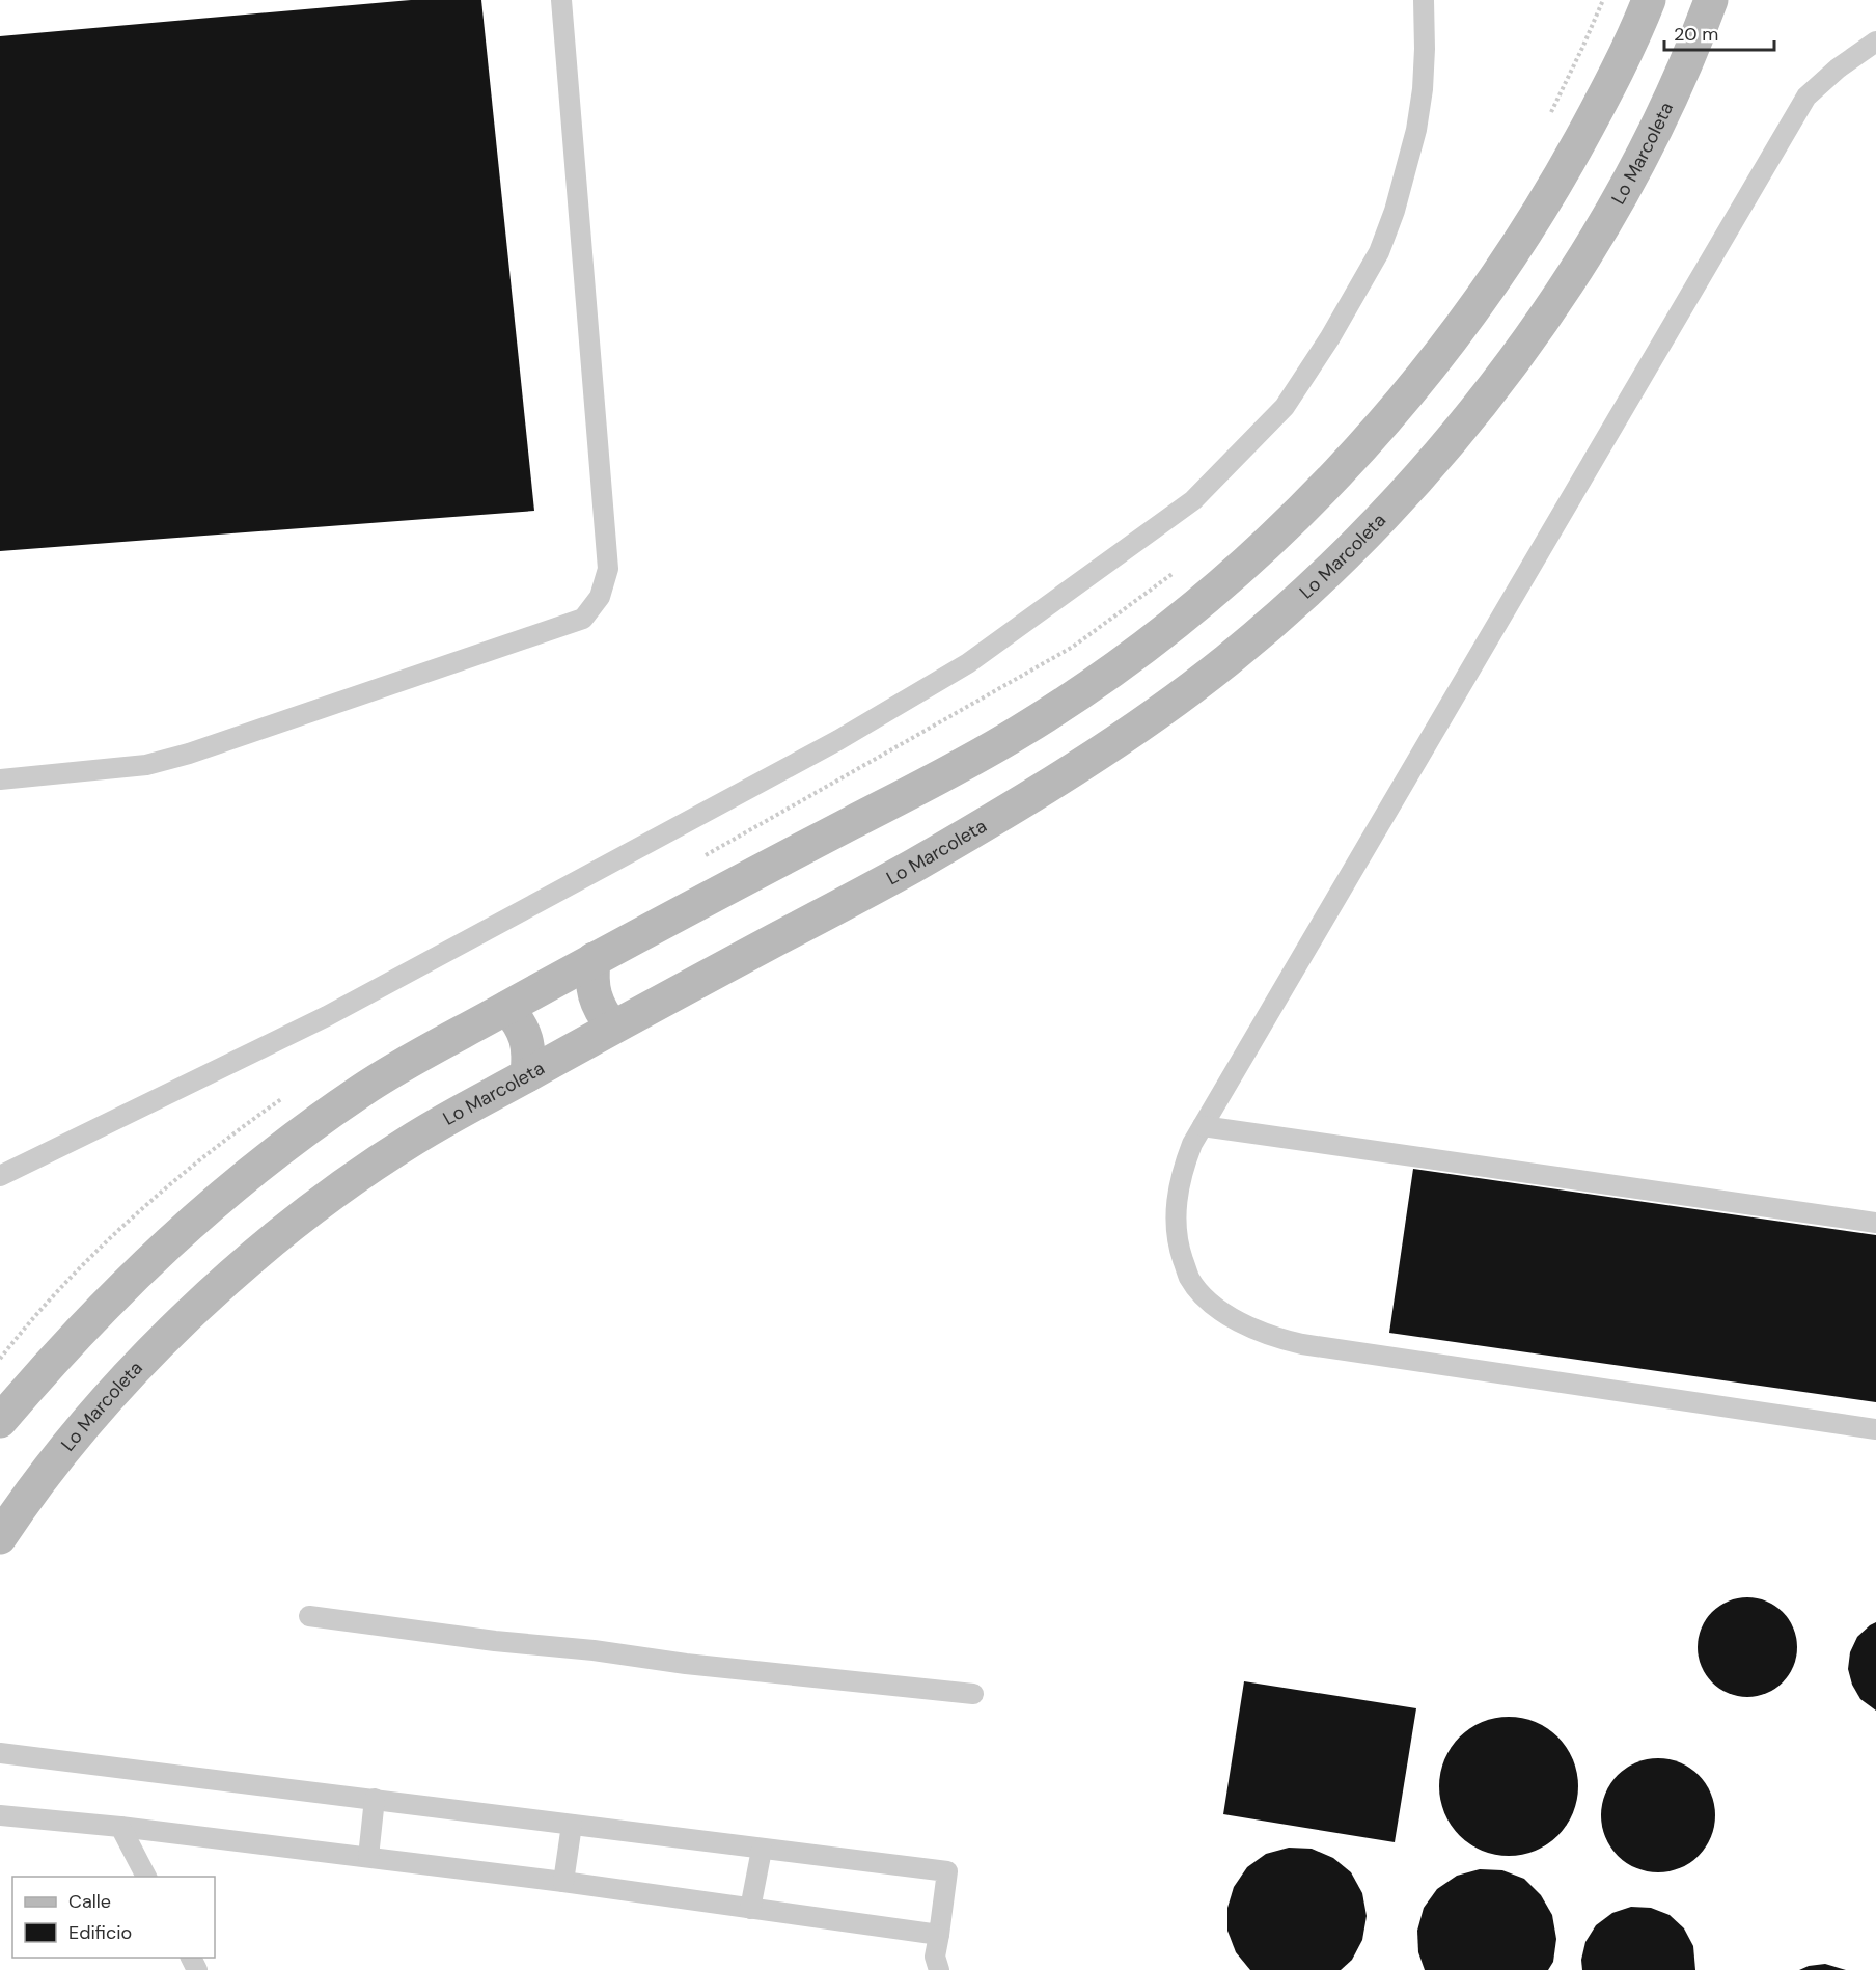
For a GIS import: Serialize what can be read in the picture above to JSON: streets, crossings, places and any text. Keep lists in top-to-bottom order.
{
  "streets": {
    "main road": ["Lo Marcoleta"]
  },
  "legend": ["Calle", "Edificio"],
  "scale_bar": "20 m"
}
